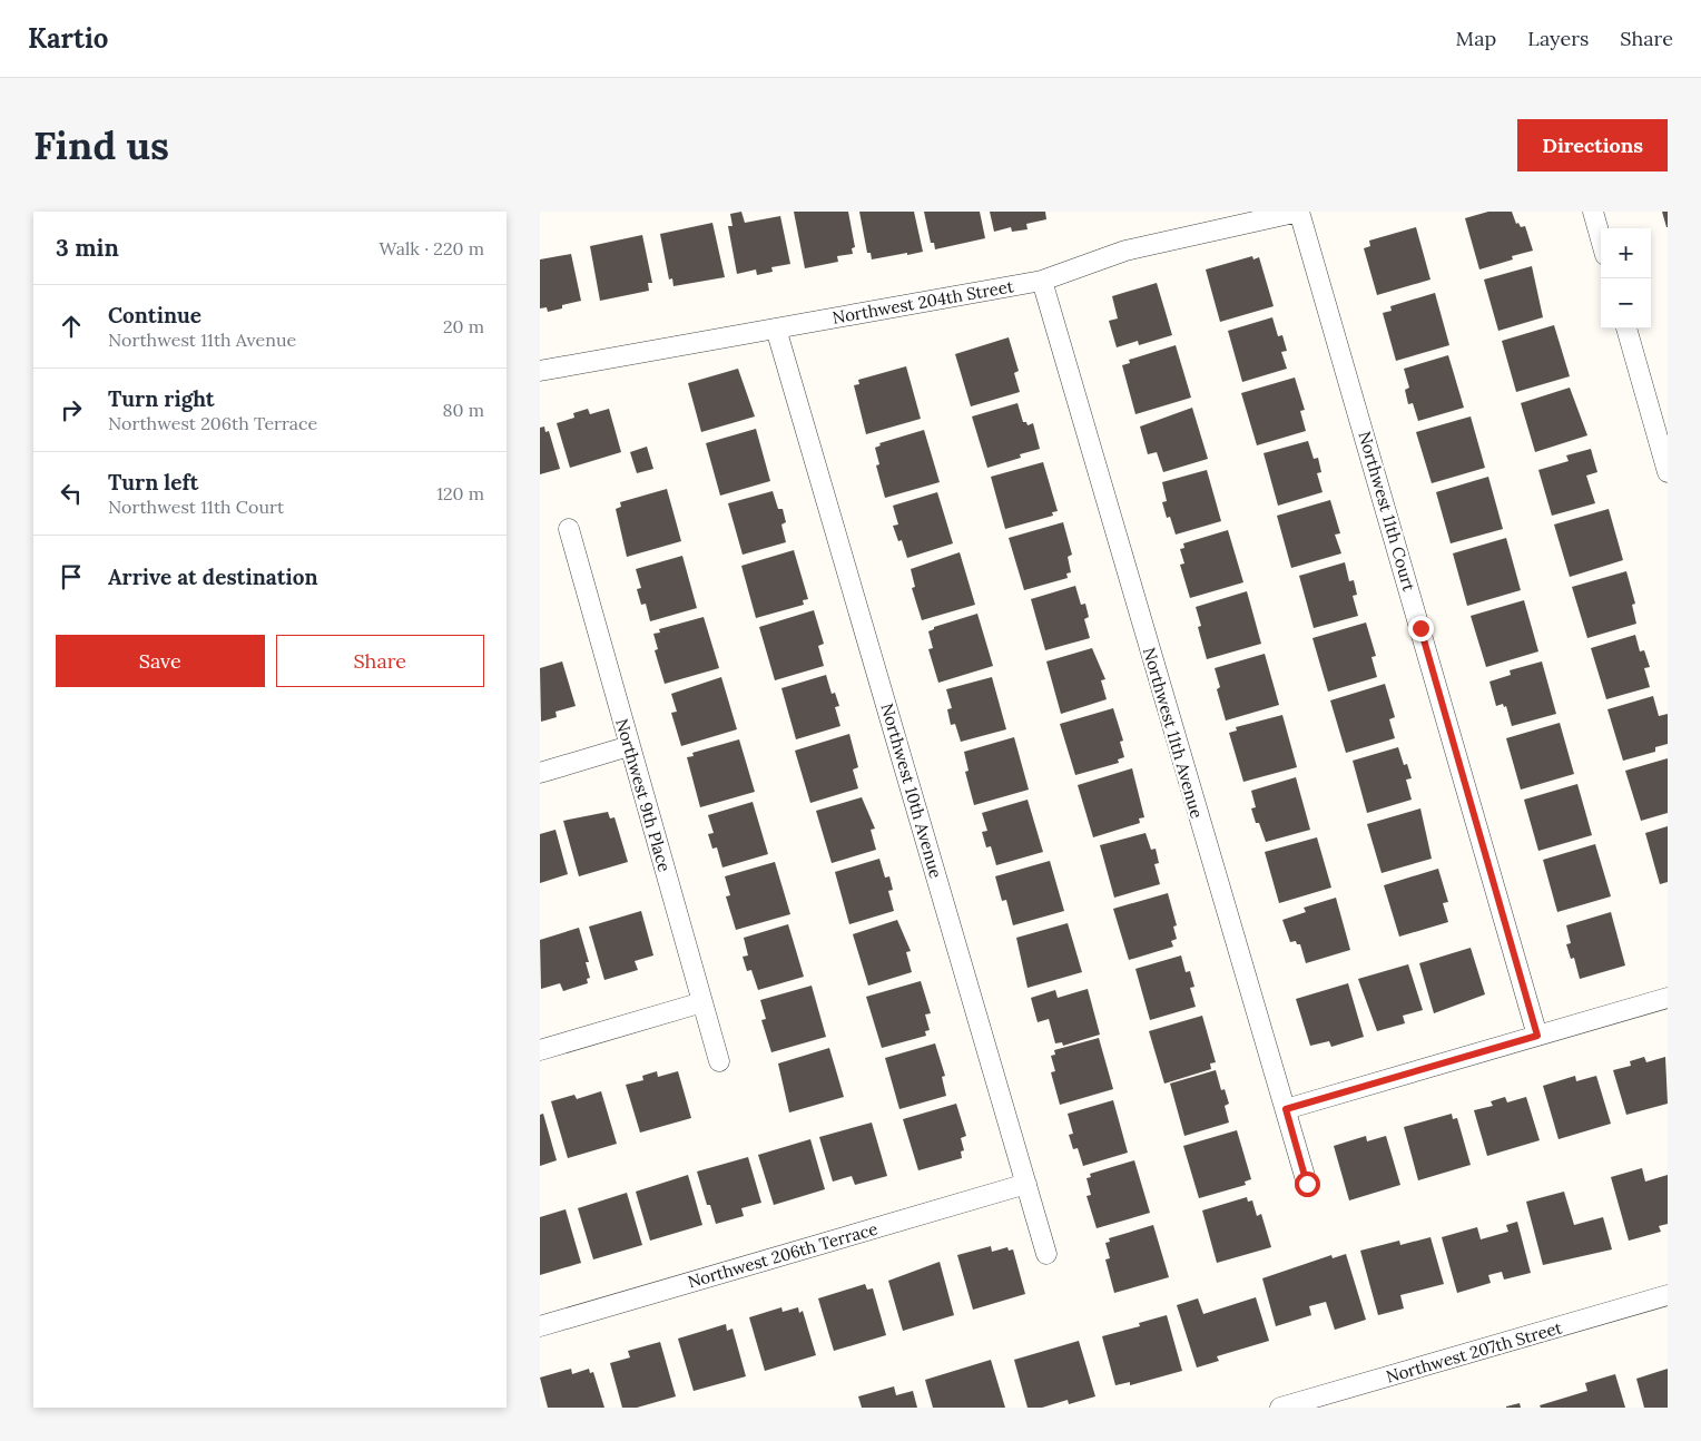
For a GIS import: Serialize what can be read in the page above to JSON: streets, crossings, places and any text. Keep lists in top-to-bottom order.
{
  "streets": {
    "street": [
      "Northwest 204th Street",
      "Northwest 11th Court",
      "Northwest 11th Avenue",
      "Northwest 10th Avenue",
      "Northwest 9th Place",
      "Northwest 206th Terrace",
      "Northwest 207th Street"
    ]
  },
  "crossings": [
    ["Northwest 204th Street", "Northwest 11th Court"],
    ["Northwest 204th Street", "Northwest 11th Avenue"],
    ["Northwest 204th Street", "Northwest 10th Avenue"],
    ["Northwest 10th Avenue", "Northwest 206th Terrace"]
  ],
  "page": {
    "header": "Kartio",
    "nav": ["Map", "Layers", "Share"],
    "buttons": [
      "Directions",
      ["Save", "Share"]
    ],
    "title": "Find us",
    "heading": ["3 min", "Walk · 220 m"],
    "map_buttons": ["+", "−"],
    "list": [
      ["Continue", "Northwest 11th Avenue", "20 m"],
      ["Turn right", "Northwest 206th Terrace", "80 m"],
      ["Turn left", "Northwest 11th Court", "120 m"],
      "Arrive at destination"
    ]
  }
}
